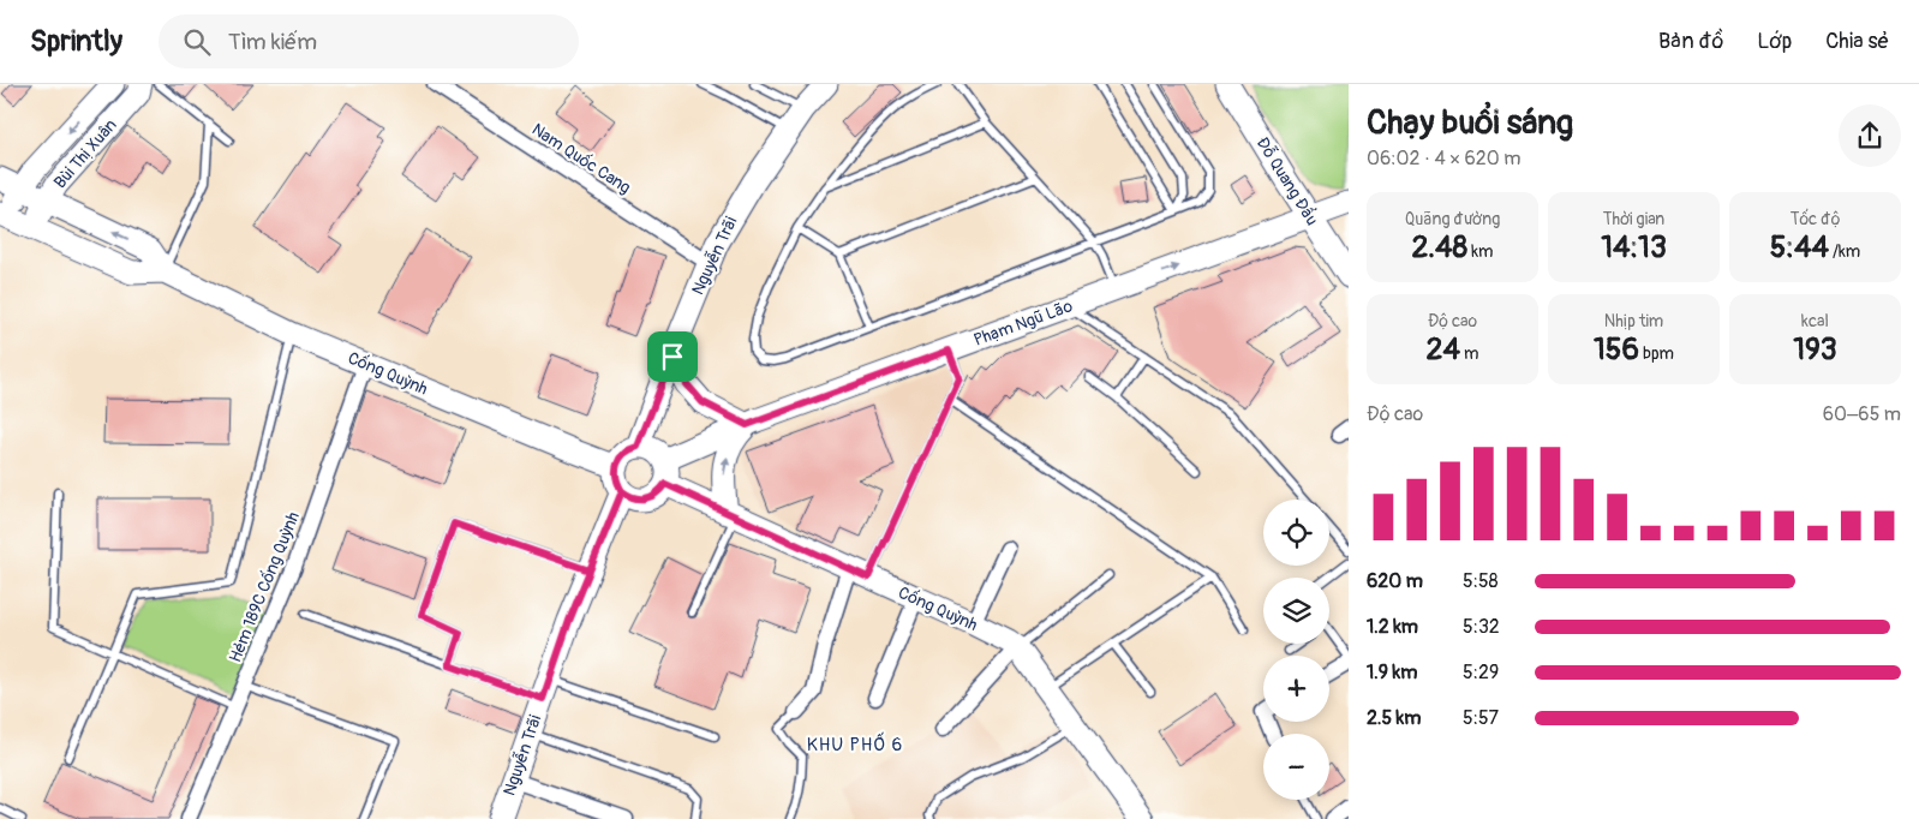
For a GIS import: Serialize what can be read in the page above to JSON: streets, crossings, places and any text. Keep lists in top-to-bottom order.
{
  "streets": {
    "main road": [
      "Bùi Thị Xuân",
      "Ðỗ Quang Ðẩu",
      "Nguyễn Trãi",
      "Phạm Ngũ Lão",
      "Cống Quỳnh"
    ],
    "street": ["Nam Quốc Cang", "Hẻm 189C Cống Quỳnh"]
  },
  "crossings": [
    ["Bùi Thị Xuân", "Cống Quỳnh"],
    ["Nam Quốc Cang", "Nguyễn Trãi"],
    ["Ðỗ Quang Ðẩu", "Phạm Ngũ Lão"],
    ["Nguyễn Trãi", "Phạm Ngũ Lão"],
    ["Nguyễn Trãi", "Cống Quỳnh"],
    ["Phạm Ngũ Lão", "Cống Quỳnh"],
    ["Cống Quỳnh", "Hẻm 189C Cống Quỳnh"]
  ],
  "districts": ["KHU PHỐ 6"],
  "page": {
    "header": "Sprintly",
    "search": "Tìm kiếm",
    "nav": ["Bản đồ", "Lớp", "Chia sẻ"],
    "heading": ["Chạy buổi sáng", "06:02 · 4 × 620 m"],
    "stats": [
      ["Quãng đường", "2.48 km"],
      ["Thời gian", "14:13"],
      ["Tốc độ", "5:44 /km"],
      ["Độ cao", "24 m"],
      ["Nhịp tim", "156 bpm"],
      ["kcal", "193"]
    ],
    "chart": ["Độ cao", "60–65 m"],
    "map_buttons": ["+", "−"],
    "list": [
      {
        "name": "620 m",
        "note": "5:58"
      },
      {
        "name": "1.2 km",
        "note": "5:32"
      },
      {
        "name": "1.9 km",
        "note": "5:29"
      },
      {
        "name": "2.5 km",
        "note": "5:57"
      }
    ]
  }
}
